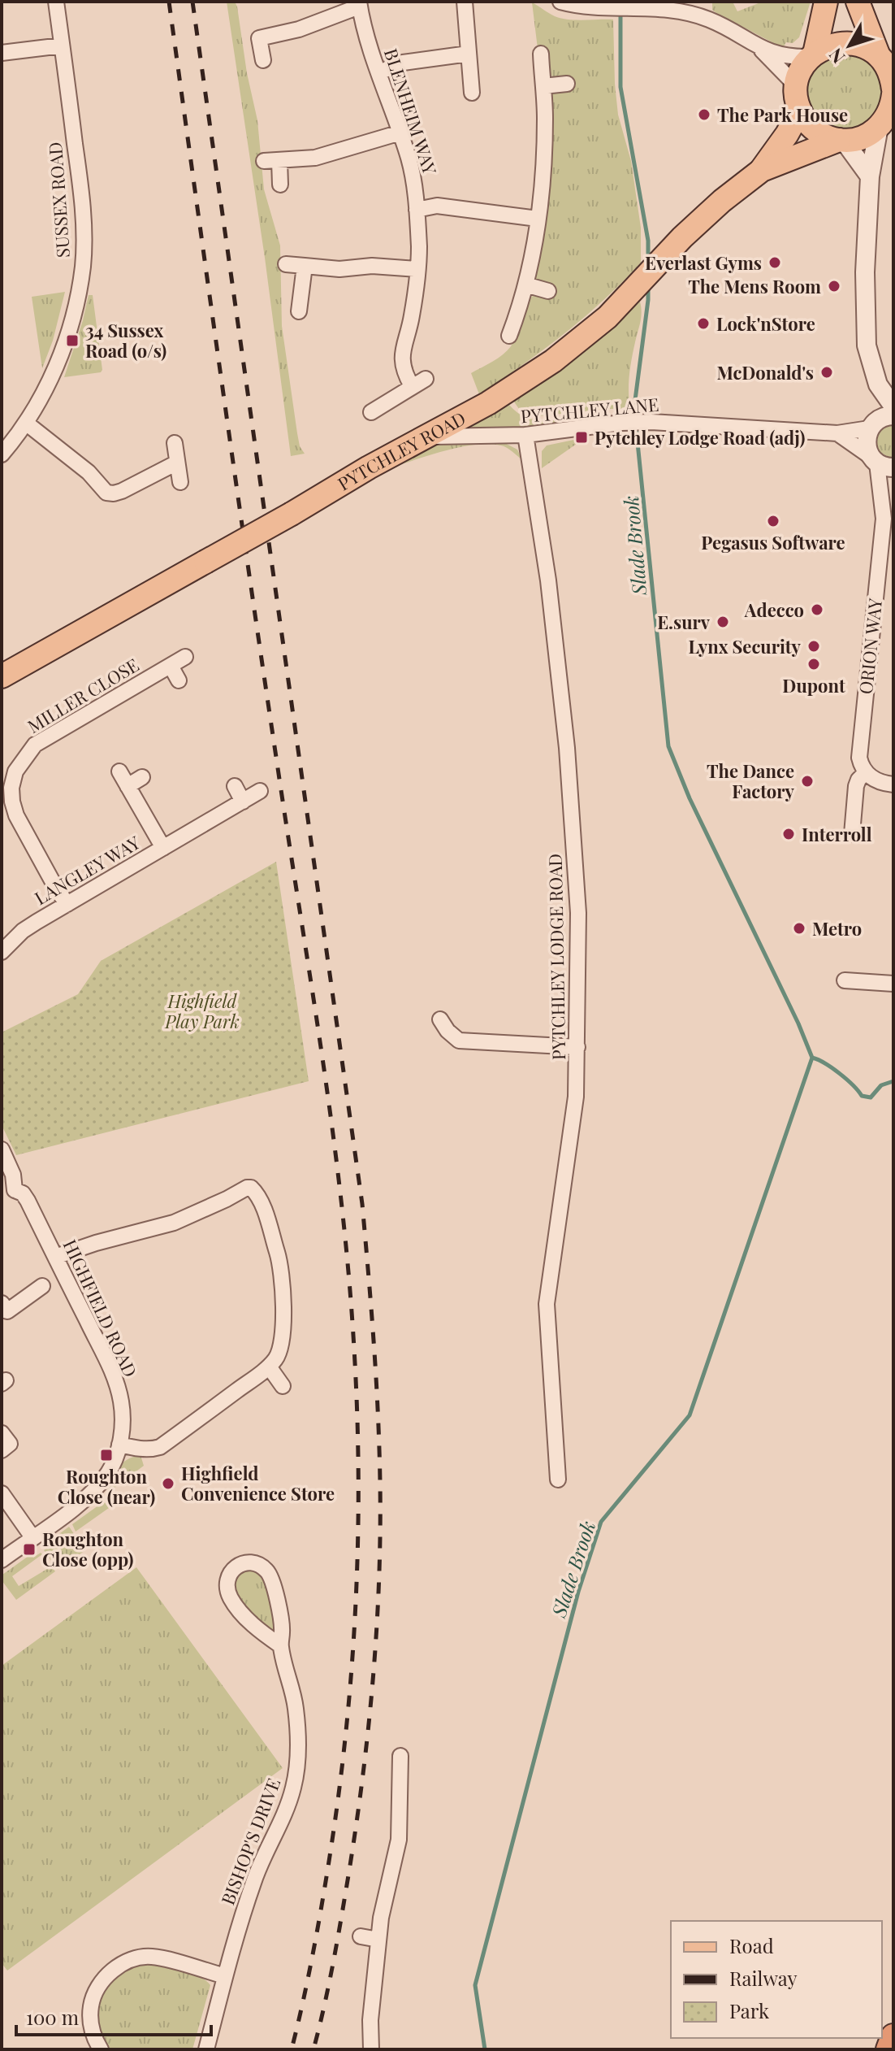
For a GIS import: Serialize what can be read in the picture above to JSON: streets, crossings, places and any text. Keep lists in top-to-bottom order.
{
  "streets": {
    "main road": ["PYTCHLEY ROAD"],
    "street": [
      "BLENHEIM WAY",
      "SUSSEX ROAD",
      "PYTCHLEY LANE",
      "ORION WAY",
      "MILLER CLOSE",
      "LANGLEY WAY",
      "PYTCHLEY LODGE ROAD",
      "HIGHFIELD ROAD",
      "BISHOP'S DRIVE"
    ]
  },
  "crossings": [
    ["PYTCHLEY LANE", "PYTCHLEY ROAD"],
    ["PYTCHLEY LANE", "PYTCHLEY LODGE ROAD"],
    ["MILLER CLOSE", "LANGLEY WAY"]
  ],
  "water": ["Slade Brook"],
  "parks": ["Highfield Play Park"],
  "places": {
    "other": [
      "The Park House",
      "Everlast Gyms",
      "The Mens Room",
      "Lock'nStore",
      "McDonald's",
      "Pegasus Software",
      "Adecco",
      "E.surv",
      "Lynx Security",
      "Dupont",
      "The Dance Factory",
      "Interroll",
      "Metro",
      "Highfield Convenience Store"
    ],
    "transit": [
      "34 Sussex Road (o/s)",
      "Pytchley Lodge Road (adj)",
      "Roughton Close (near)",
      "Roughton Close (opp)"
    ]
  },
  "legend": ["Road", "Railway", "Park"],
  "scale_bar": "100 m",
  "north": "bottom left"
}
